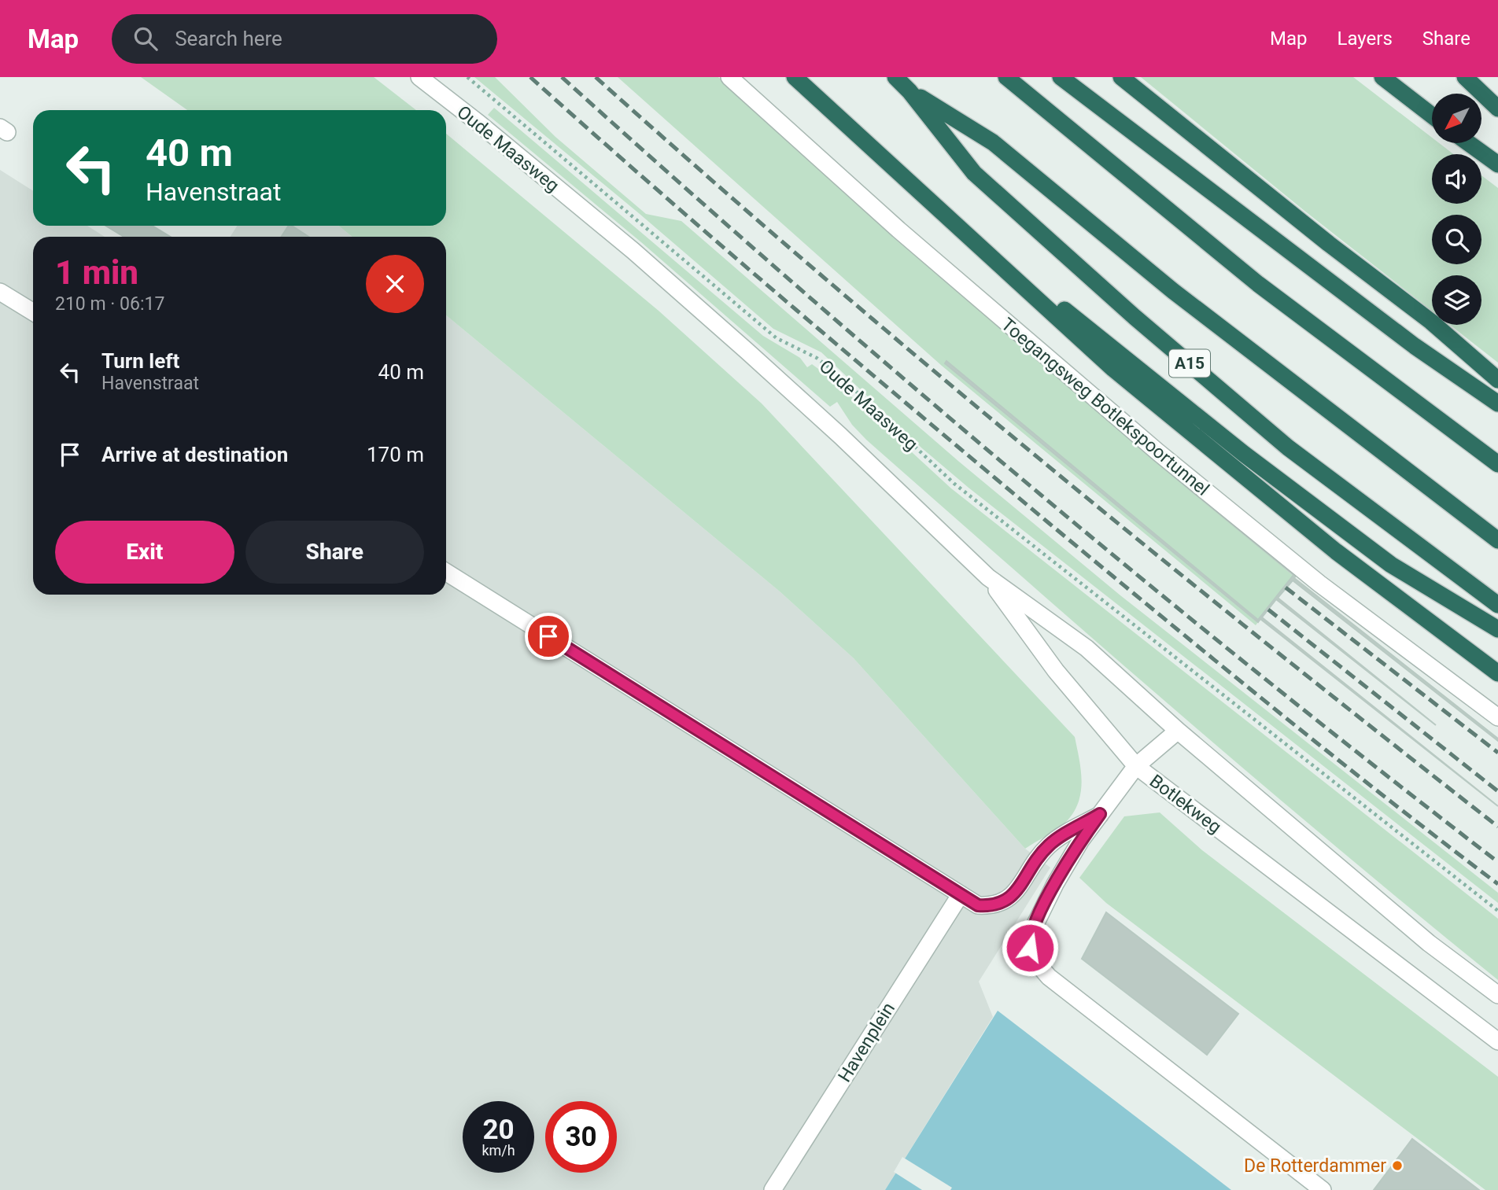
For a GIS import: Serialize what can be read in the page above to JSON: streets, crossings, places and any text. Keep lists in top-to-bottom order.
{
  "streets": {
    "highway": ["A15"],
    "street": [
      "Oude Maasweg",
      "Toegangsweg Botlekspoortunnel",
      "Botlekweg",
      "Havenplein"
    ]
  },
  "crossings": [
    ["Oude Maasweg", "Botlekweg"]
  ],
  "places": ["De Rotterdammer"],
  "north": "bottom left",
  "page": {
    "header": "Map",
    "search": "Search here",
    "nav": ["Map", "Layers", "Share"],
    "turn": ["40 m", "Havenstraat"],
    "heading": ["1 min", "210 m · 06:17"],
    "list": [
      {
        "name": "Turn left",
        "note": "Havenstraat",
        "value": "40 m"
      },
      {
        "name": "Arrive at destination",
        "value": "170 m"
      }
    ],
    "buttons": ["Exit", "Share"],
    "speed": "20 km/h",
    "limit": "30"
  }
}
